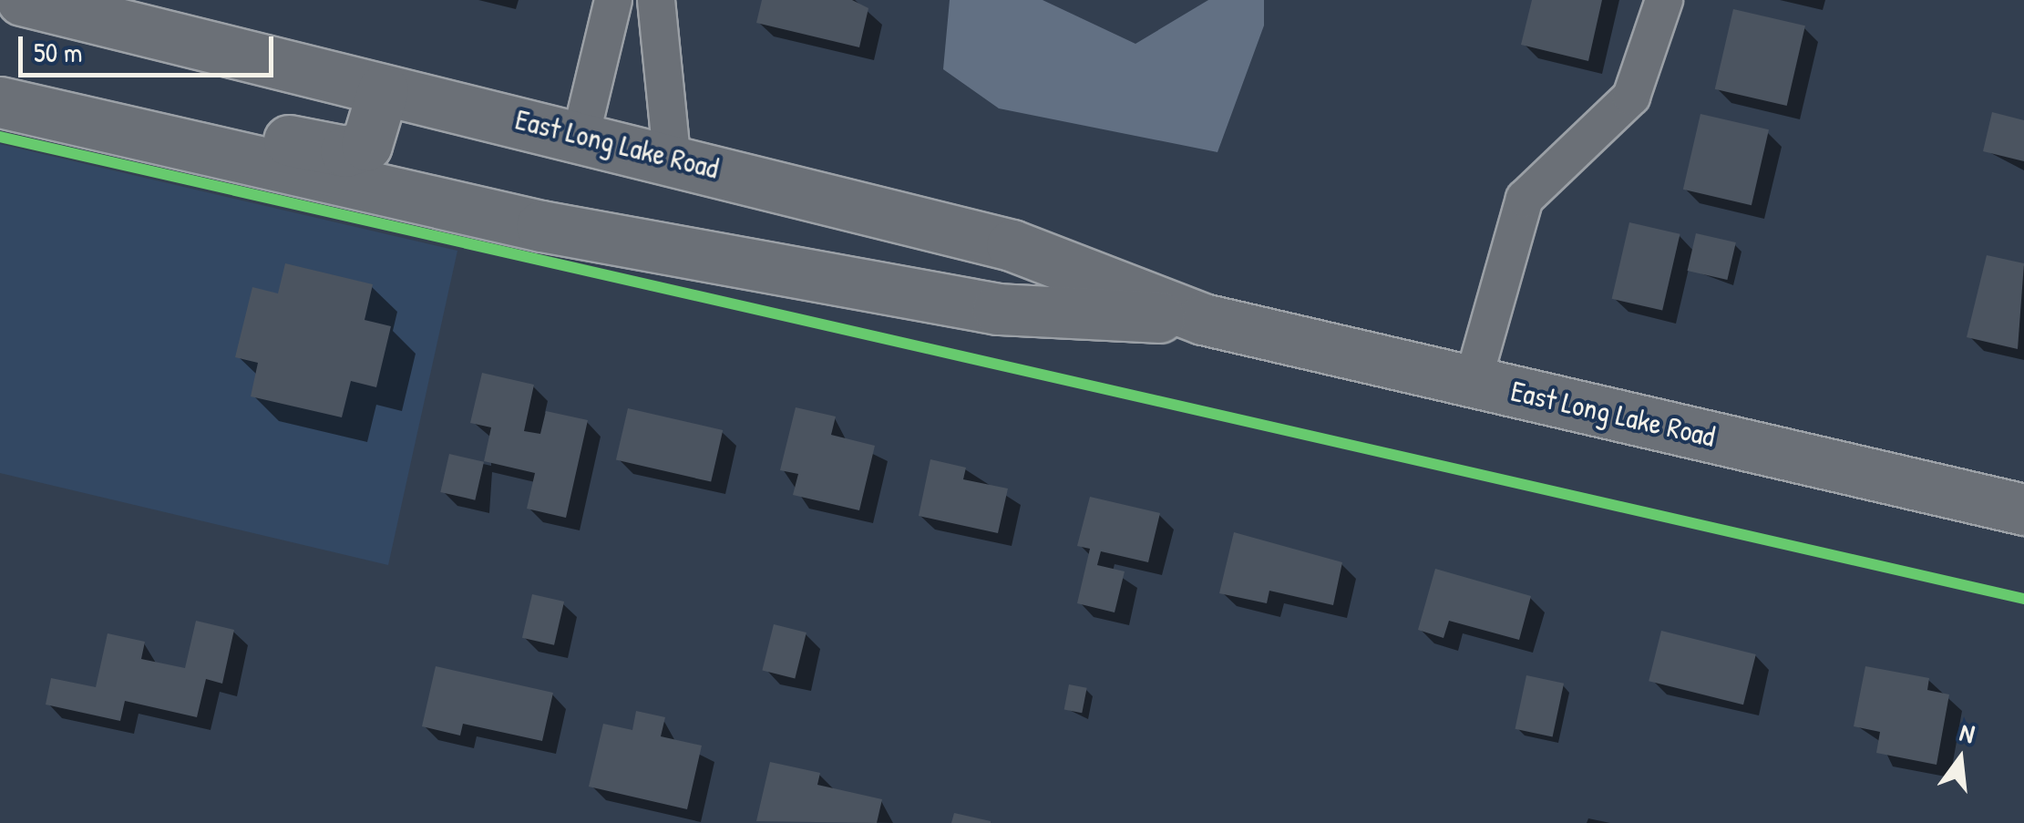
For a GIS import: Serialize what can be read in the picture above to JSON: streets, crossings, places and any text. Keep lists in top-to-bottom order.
{
  "streets": {
    "main road": ["East Long Lake Road"]
  },
  "scale_bar": "50 m",
  "north": "top"
}
